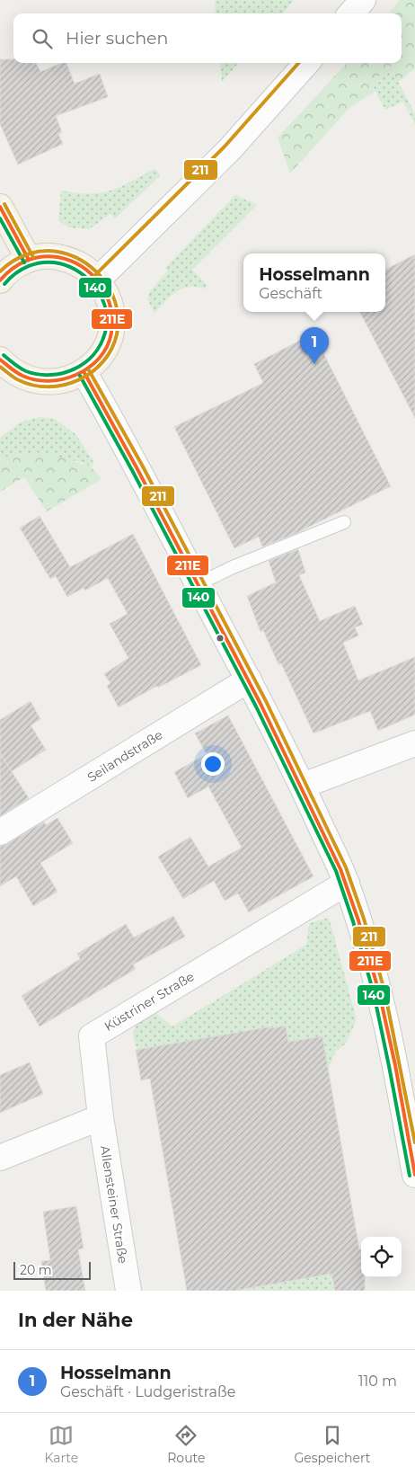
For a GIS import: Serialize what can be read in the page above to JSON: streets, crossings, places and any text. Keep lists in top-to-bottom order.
{
  "streets": {
    "street": ["Seilandstraße", "Küstriner Straße", "Allensteiner Straße"]
  },
  "crossings": [
    ["Küstriner Straße", "Allensteiner Straße"]
  ],
  "lines": ["transit line 211", "transit line 211E", "transit line 140"],
  "scale_bar": "20 m",
  "page": {
    "search": "Hier suchen",
    "popup": ["Hosselmann", "Geschäft"],
    "pins": "1",
    "scale": "20 m",
    "heading": "In der Nähe",
    "list": [
      {
        "mark": "1",
        "name": "Hosselmann",
        "note": "Geschäft · Ludgeristraße",
        "value": "110 m"
      }
    ],
    "nav": ["Karte", "Route", "Gespeichert"]
  }
}
